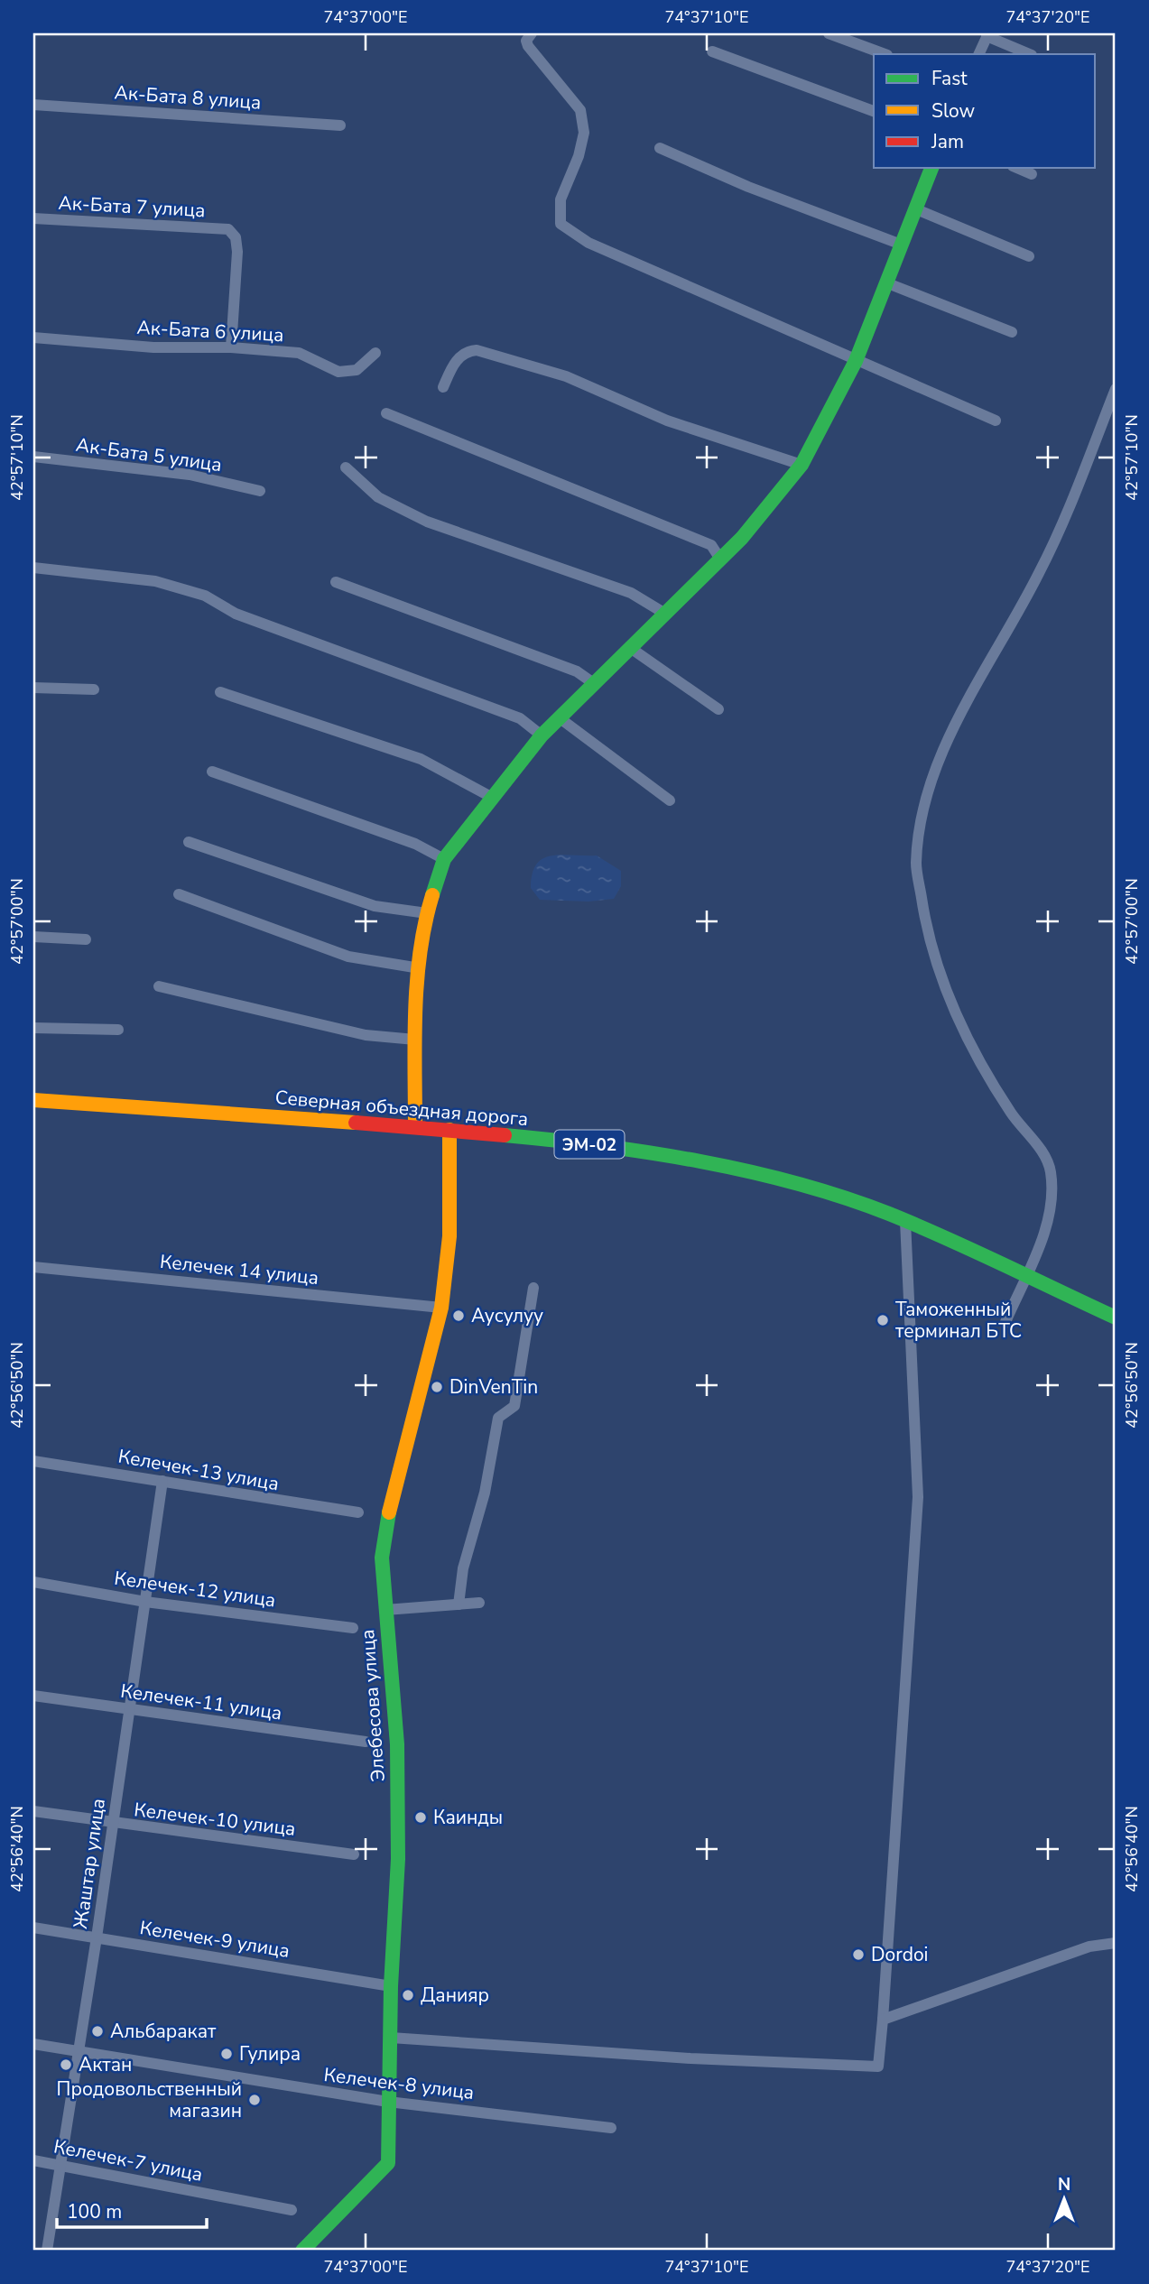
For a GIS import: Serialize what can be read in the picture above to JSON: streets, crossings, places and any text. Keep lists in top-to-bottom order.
{
  "streets": {
    "main road": ["Северная объездная дорога", "ЭМ-02", "Элебесова улица"],
    "street": [
      "Ак-Бата 8 улица",
      "Ак-Бата 7 улица",
      "Ак-Бата 6 улица",
      "Ак-Бата 5 улица",
      "Келечек 14 улица",
      "Келечек-13 улица",
      "Келечек-12 улица",
      "Келечек-11 улица",
      "Келечек-10 улица",
      "Жаштар улица",
      "Келечек-9 улица",
      "Келечек-8 улица",
      "Келечек-7 улица"
    ]
  },
  "crossings": [
    ["Ак-Бата 7 улица", "Ак-Бата 6 улица"],
    ["Северная объездная дорога", "Элебесова улица"],
    ["Келечек 14 улица", "Элебесова улица"],
    ["Келечек-13 улица", "Жаштар улица"],
    ["Келечек-12 улица", "Жаштар улица"],
    ["Келечек-11 улица", "Жаштар улица"],
    ["Элебесова улица", "Келечек-9 улица"],
    ["Элебесова улица", "Келечек-8 улица"],
    ["Келечек-10 улица", "Жаштар улица"],
    ["Жаштар улица", "Келечек-9 улица"],
    ["Жаштар улица", "Келечек-8 улица"],
    ["Жаштар улица", "Келечек-7 улица"]
  ],
  "places": [
    "Аусулуу",
    "Таможенный терминал БТС",
    "DinVenTin",
    "Каинды",
    "Dordoi",
    "Данияр",
    "Альбаракат",
    "Гулира",
    "Актан",
    "Продовольственный магазин"
  ],
  "legend": ["Fast", "Slow", "Jam"],
  "scale_bar": "100 m",
  "north": "top",
  "coordinates": [
    "74°37'00\"E",
    "74°37'10\"E",
    "74°37'20\"E",
    "42°57'10\"N",
    "42°57'00\"N",
    "42°56'50\"N",
    "42°56'40\"N"
  ]
}
